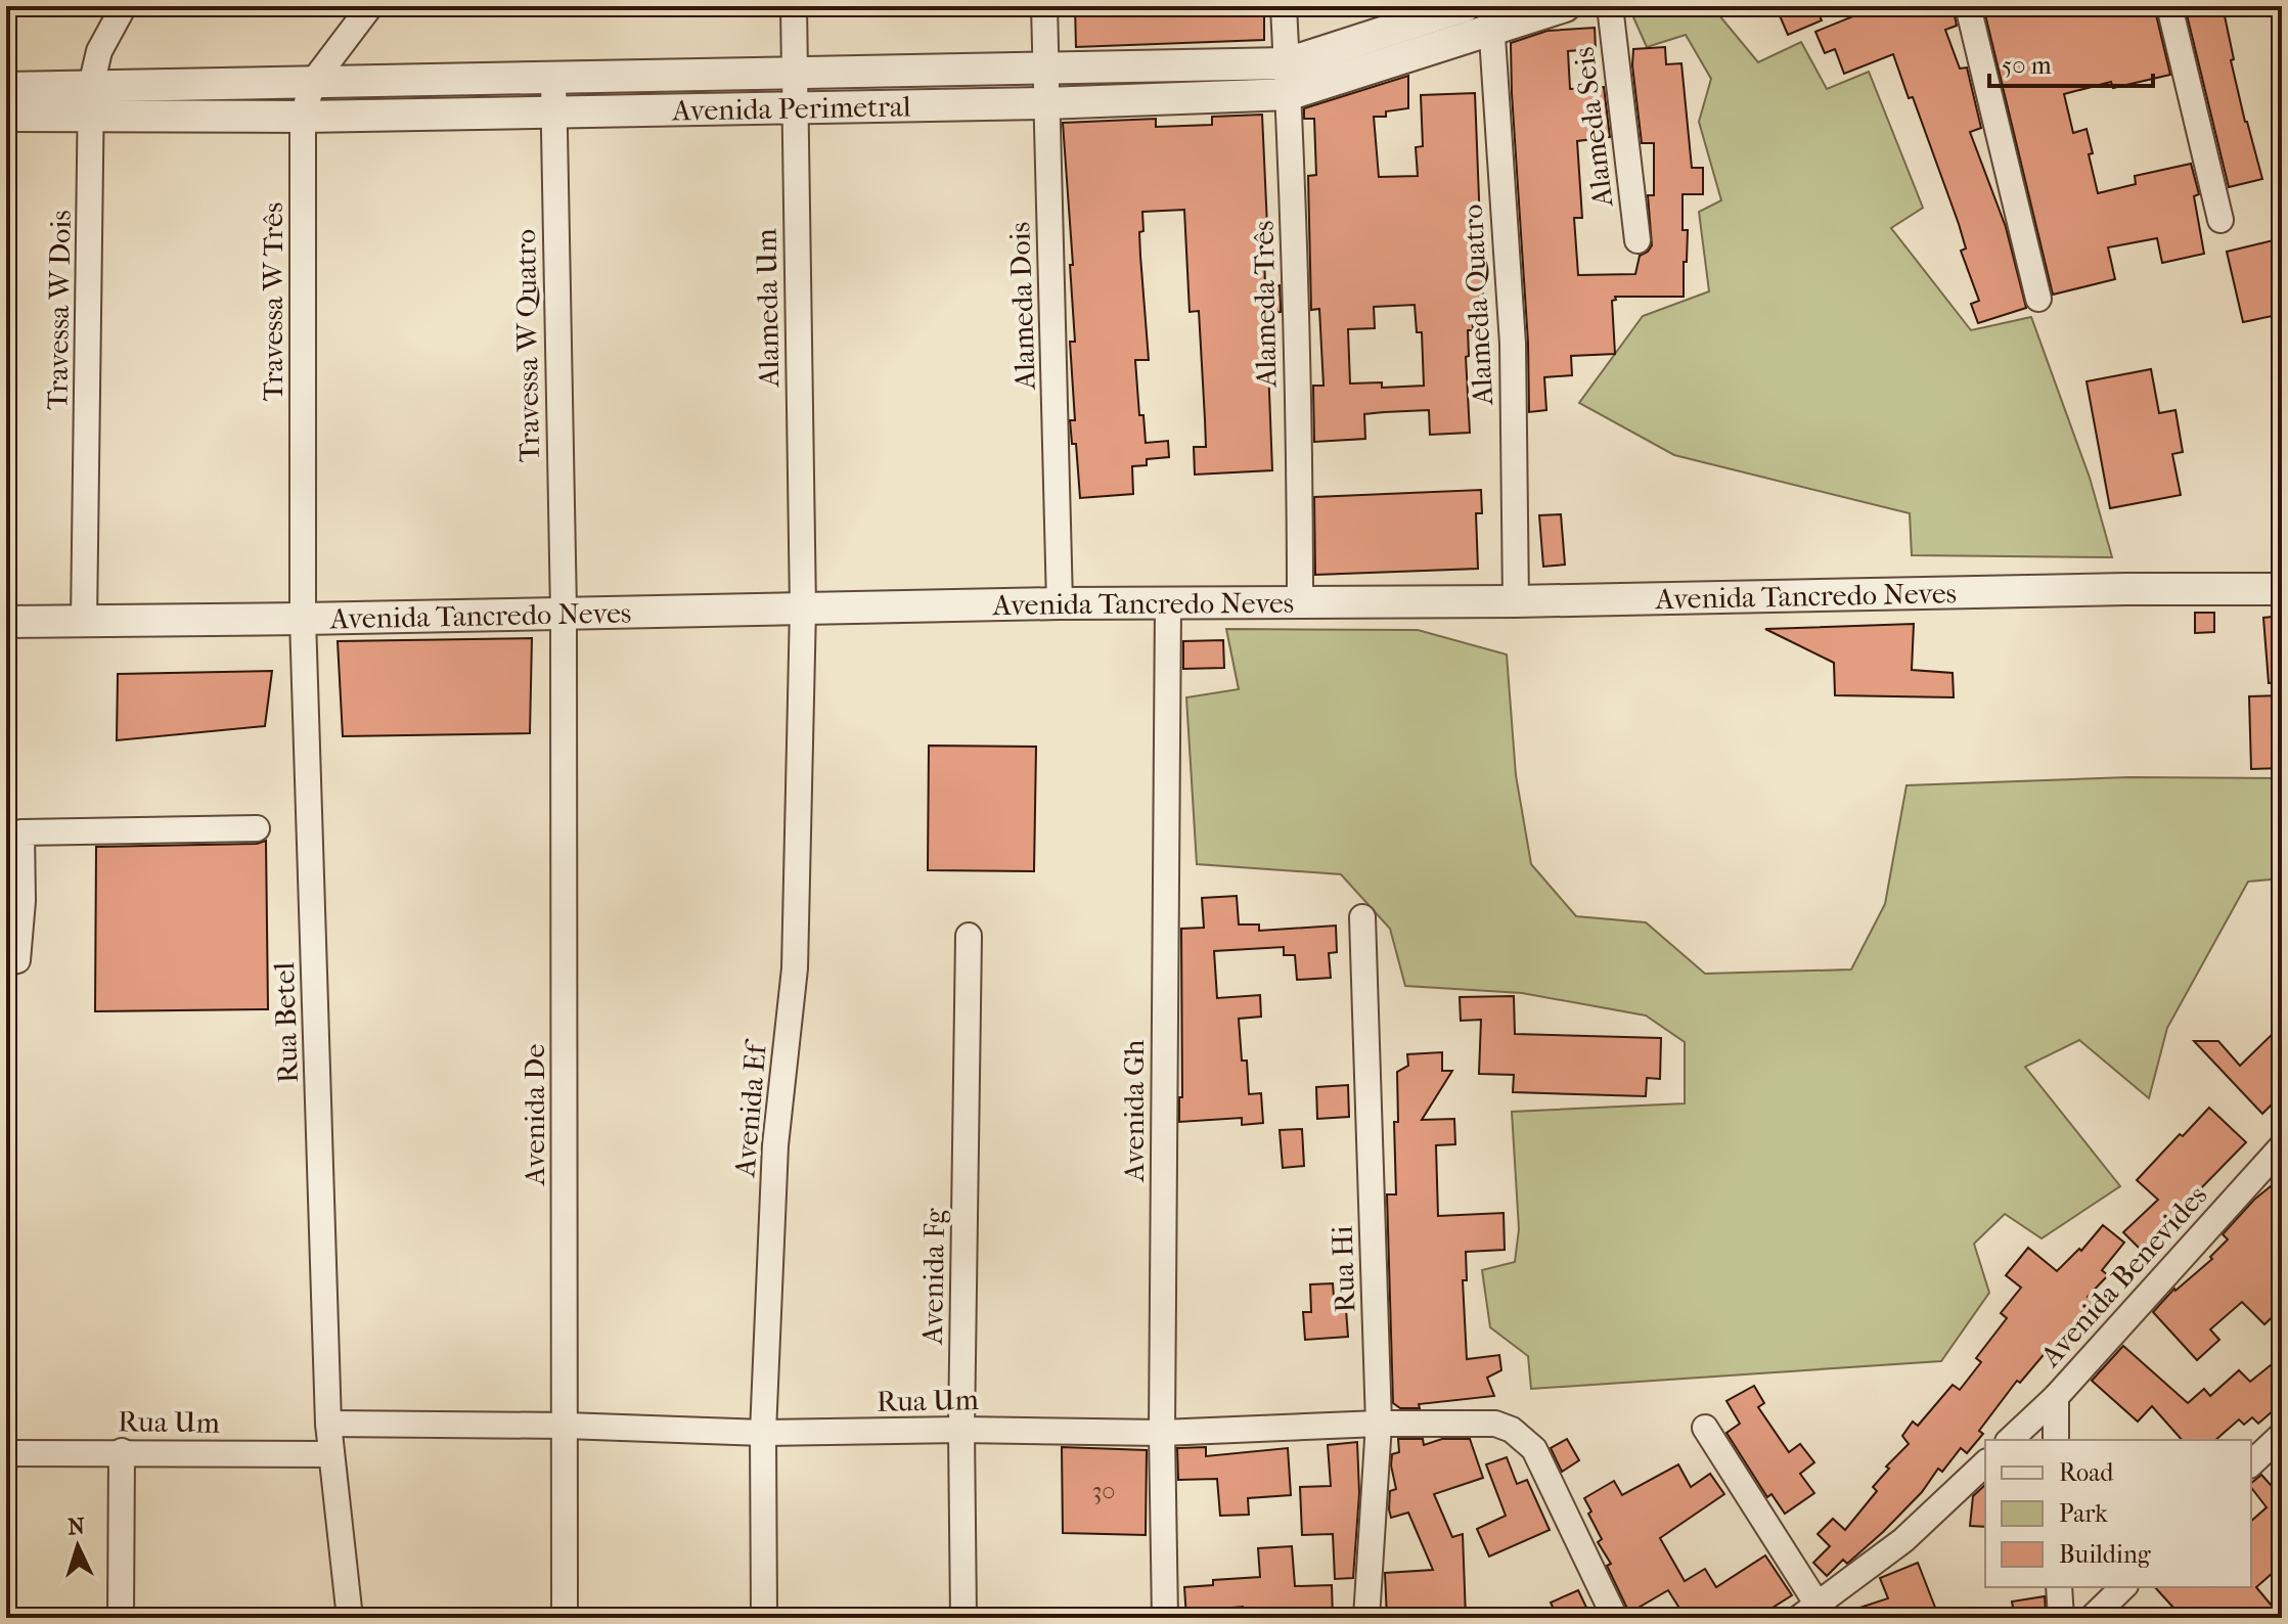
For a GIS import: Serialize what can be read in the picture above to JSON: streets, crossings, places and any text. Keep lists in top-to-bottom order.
{
  "streets": {
    "street": [
      "Avenida Perimetral",
      "Alameda Seis",
      "Travessa W Três",
      "Alameda Três",
      "Alameda Quatro",
      "Alameda Dois",
      "Alameda Um",
      "Travessa W Dois",
      "Travessa W Quatro",
      "Avenida Tancredo Neves",
      "Rua Betel",
      "Avenida Ef",
      "Avenida Gh",
      "Avenida De",
      "Rua Hi",
      "Avenida Benevides",
      "Avenida Fg",
      "Rua Um"
    ]
  },
  "crossings": [
    ["Avenida Perimetral", "Travessa W Três"],
    ["Avenida Perimetral", "Alameda Três"],
    ["Avenida Perimetral", "Alameda Quatro"],
    ["Avenida Perimetral", "Alameda Dois"],
    ["Avenida Perimetral", "Alameda Um"],
    ["Avenida Perimetral", "Travessa W Dois"],
    ["Avenida Perimetral", "Travessa W Quatro"],
    ["Travessa W Três", "Avenida Tancredo Neves"],
    ["Travessa W Três", "Rua Betel"],
    ["Alameda Três", "Avenida Tancredo Neves"],
    ["Alameda Quatro", "Avenida Tancredo Neves"],
    ["Alameda Dois", "Avenida Tancredo Neves"],
    ["Alameda Um", "Avenida Tancredo Neves"],
    ["Alameda Um", "Avenida Ef"],
    ["Travessa W Dois", "Avenida Tancredo Neves"],
    ["Travessa W Quatro", "Avenida Tancredo Neves"],
    ["Travessa W Quatro", "Avenida De"],
    ["Avenida Tancredo Neves", "Rua Betel"],
    ["Avenida Tancredo Neves", "Avenida Ef"],
    ["Avenida Tancredo Neves", "Avenida Gh"],
    ["Avenida Tancredo Neves", "Avenida De"],
    ["Rua Betel", "Rua Um"],
    ["Avenida Ef", "Rua Um"],
    ["Avenida Gh", "Rua Um"],
    ["Avenida De", "Rua Um"],
    ["Rua Hi", "Rua Um"],
    ["Avenida Fg", "Rua Um"]
  ],
  "house_numbers": ["30"],
  "legend": ["Road", "Park", "Building"],
  "scale_bar": "50 m",
  "north": "top"
}
